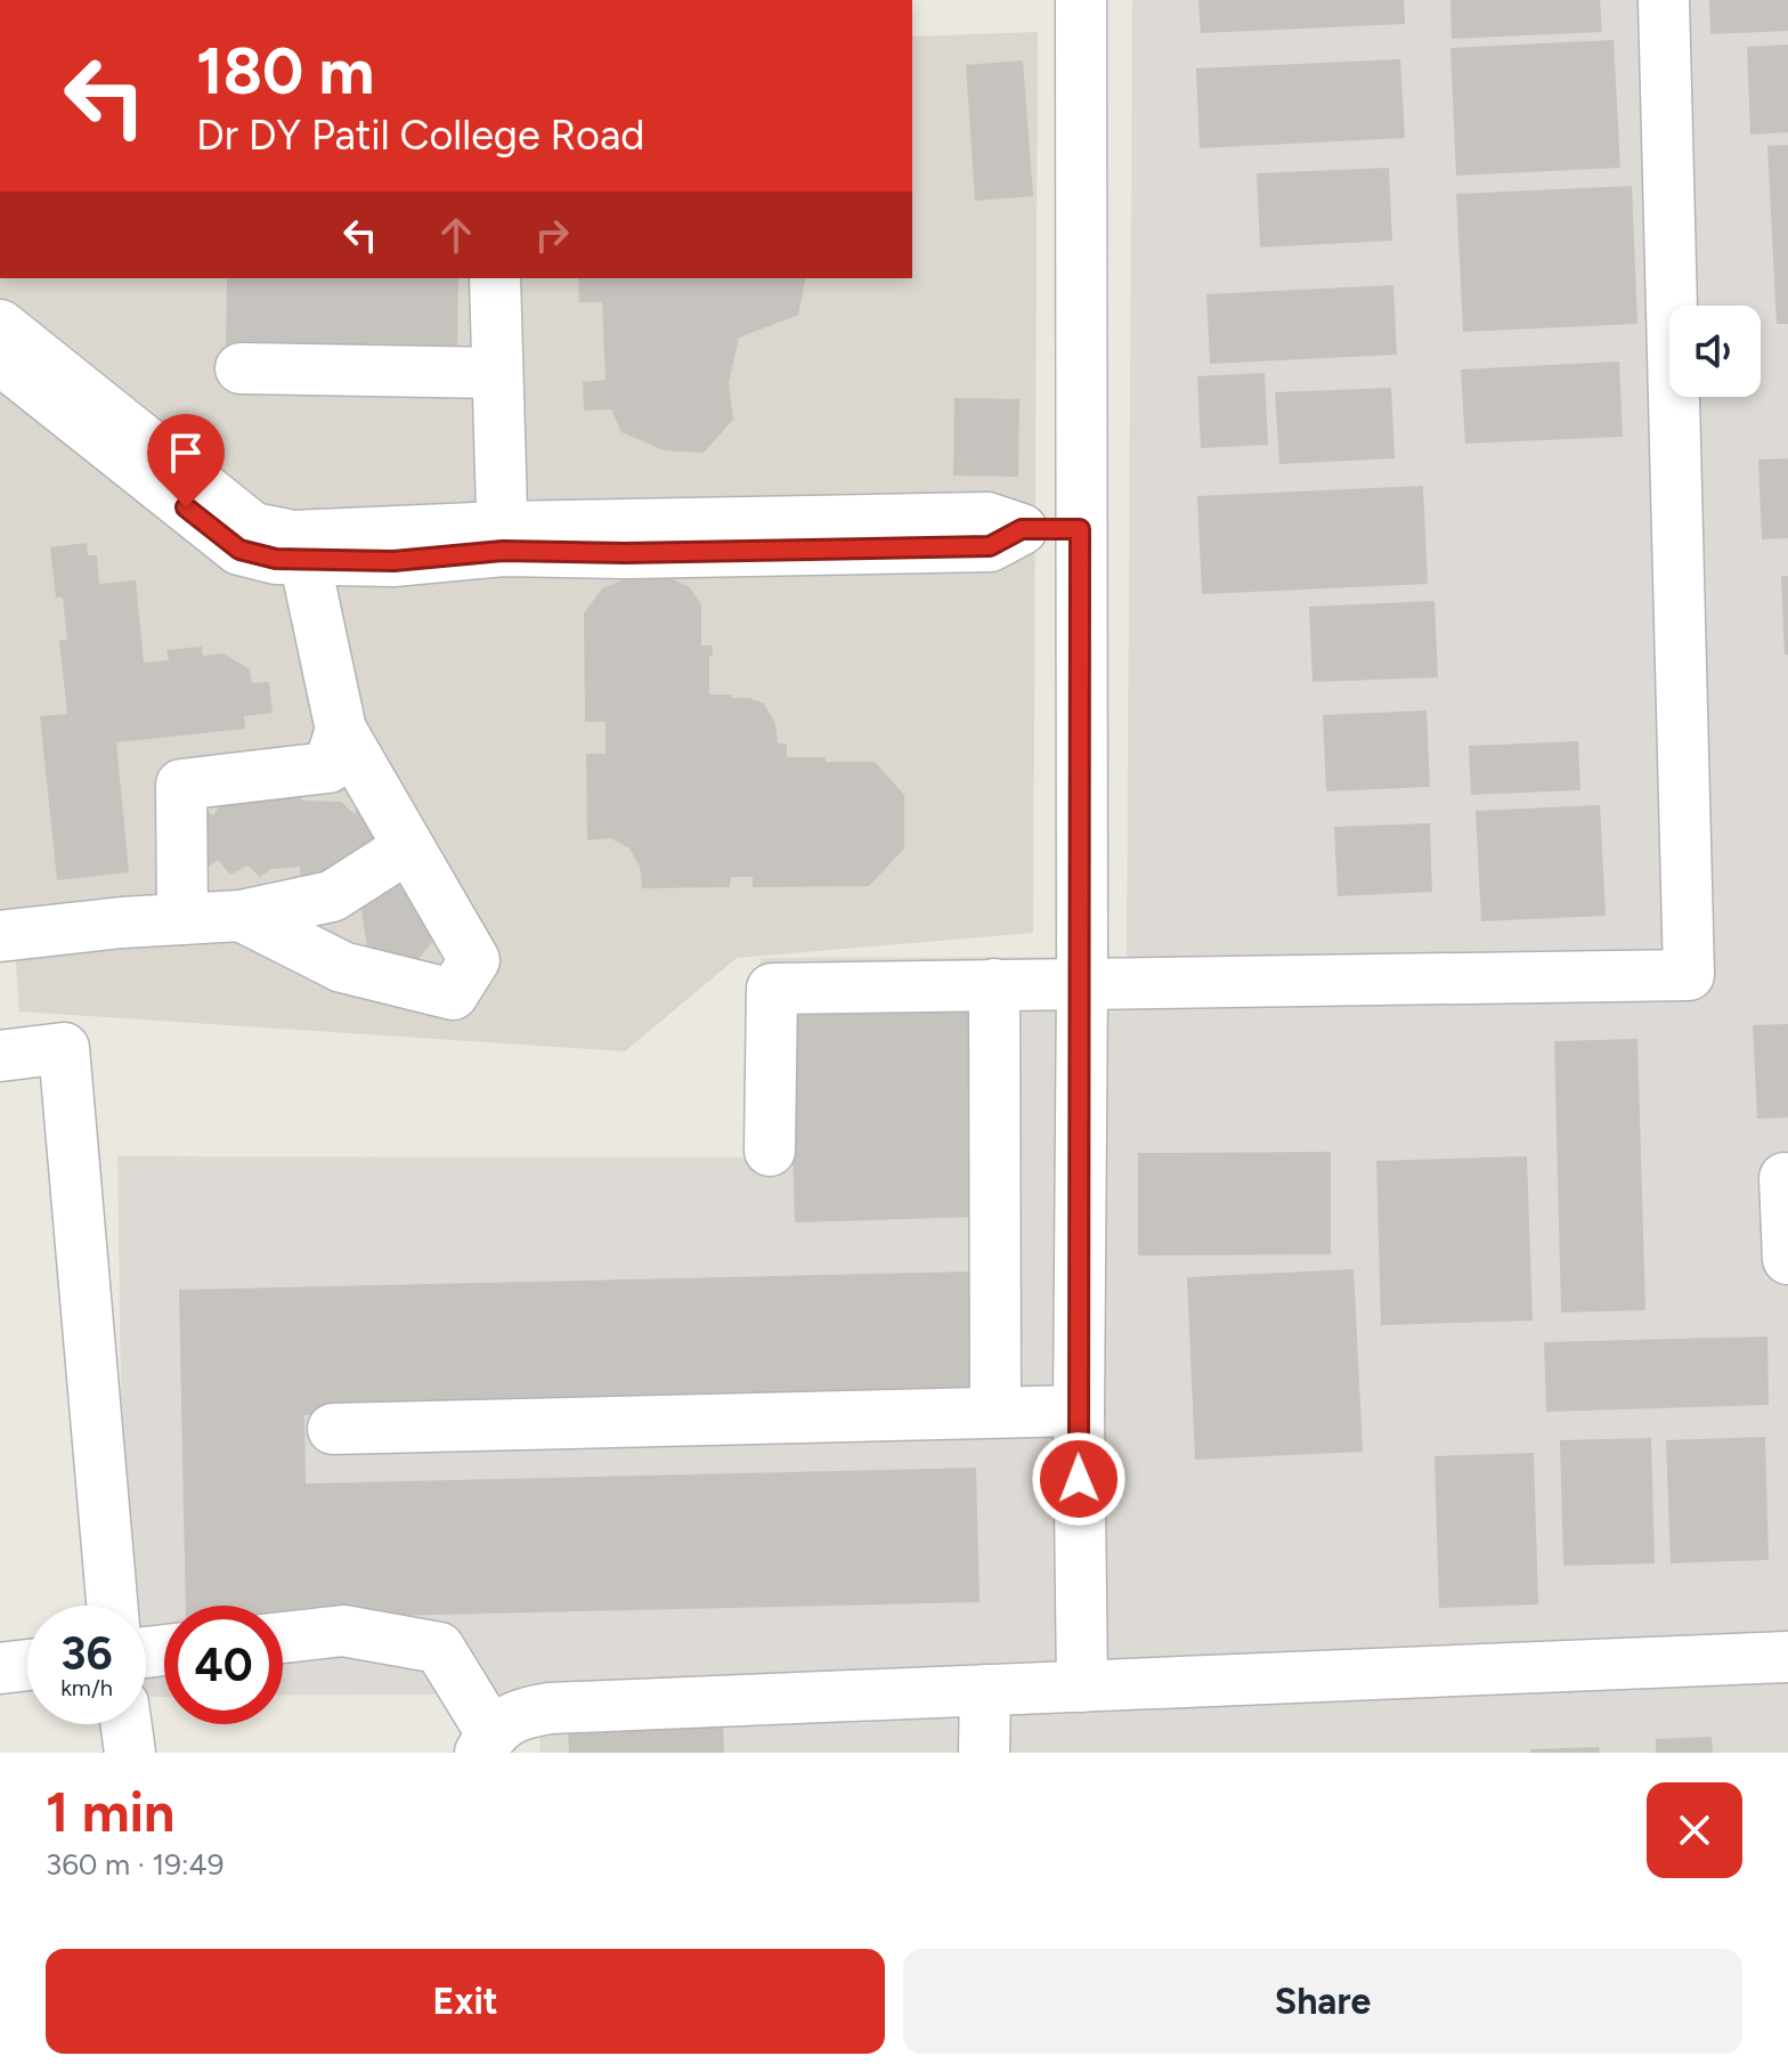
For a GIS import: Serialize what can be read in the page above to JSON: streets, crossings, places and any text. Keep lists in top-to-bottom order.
{
  "page": {
    "turn": ["180 m", "Dr DY Patil College Road"],
    "speed": "36 km/h",
    "limit": "40",
    "heading": ["1 min", "360 m · 19:49"],
    "buttons": ["Exit", "Share"]
  }
}
